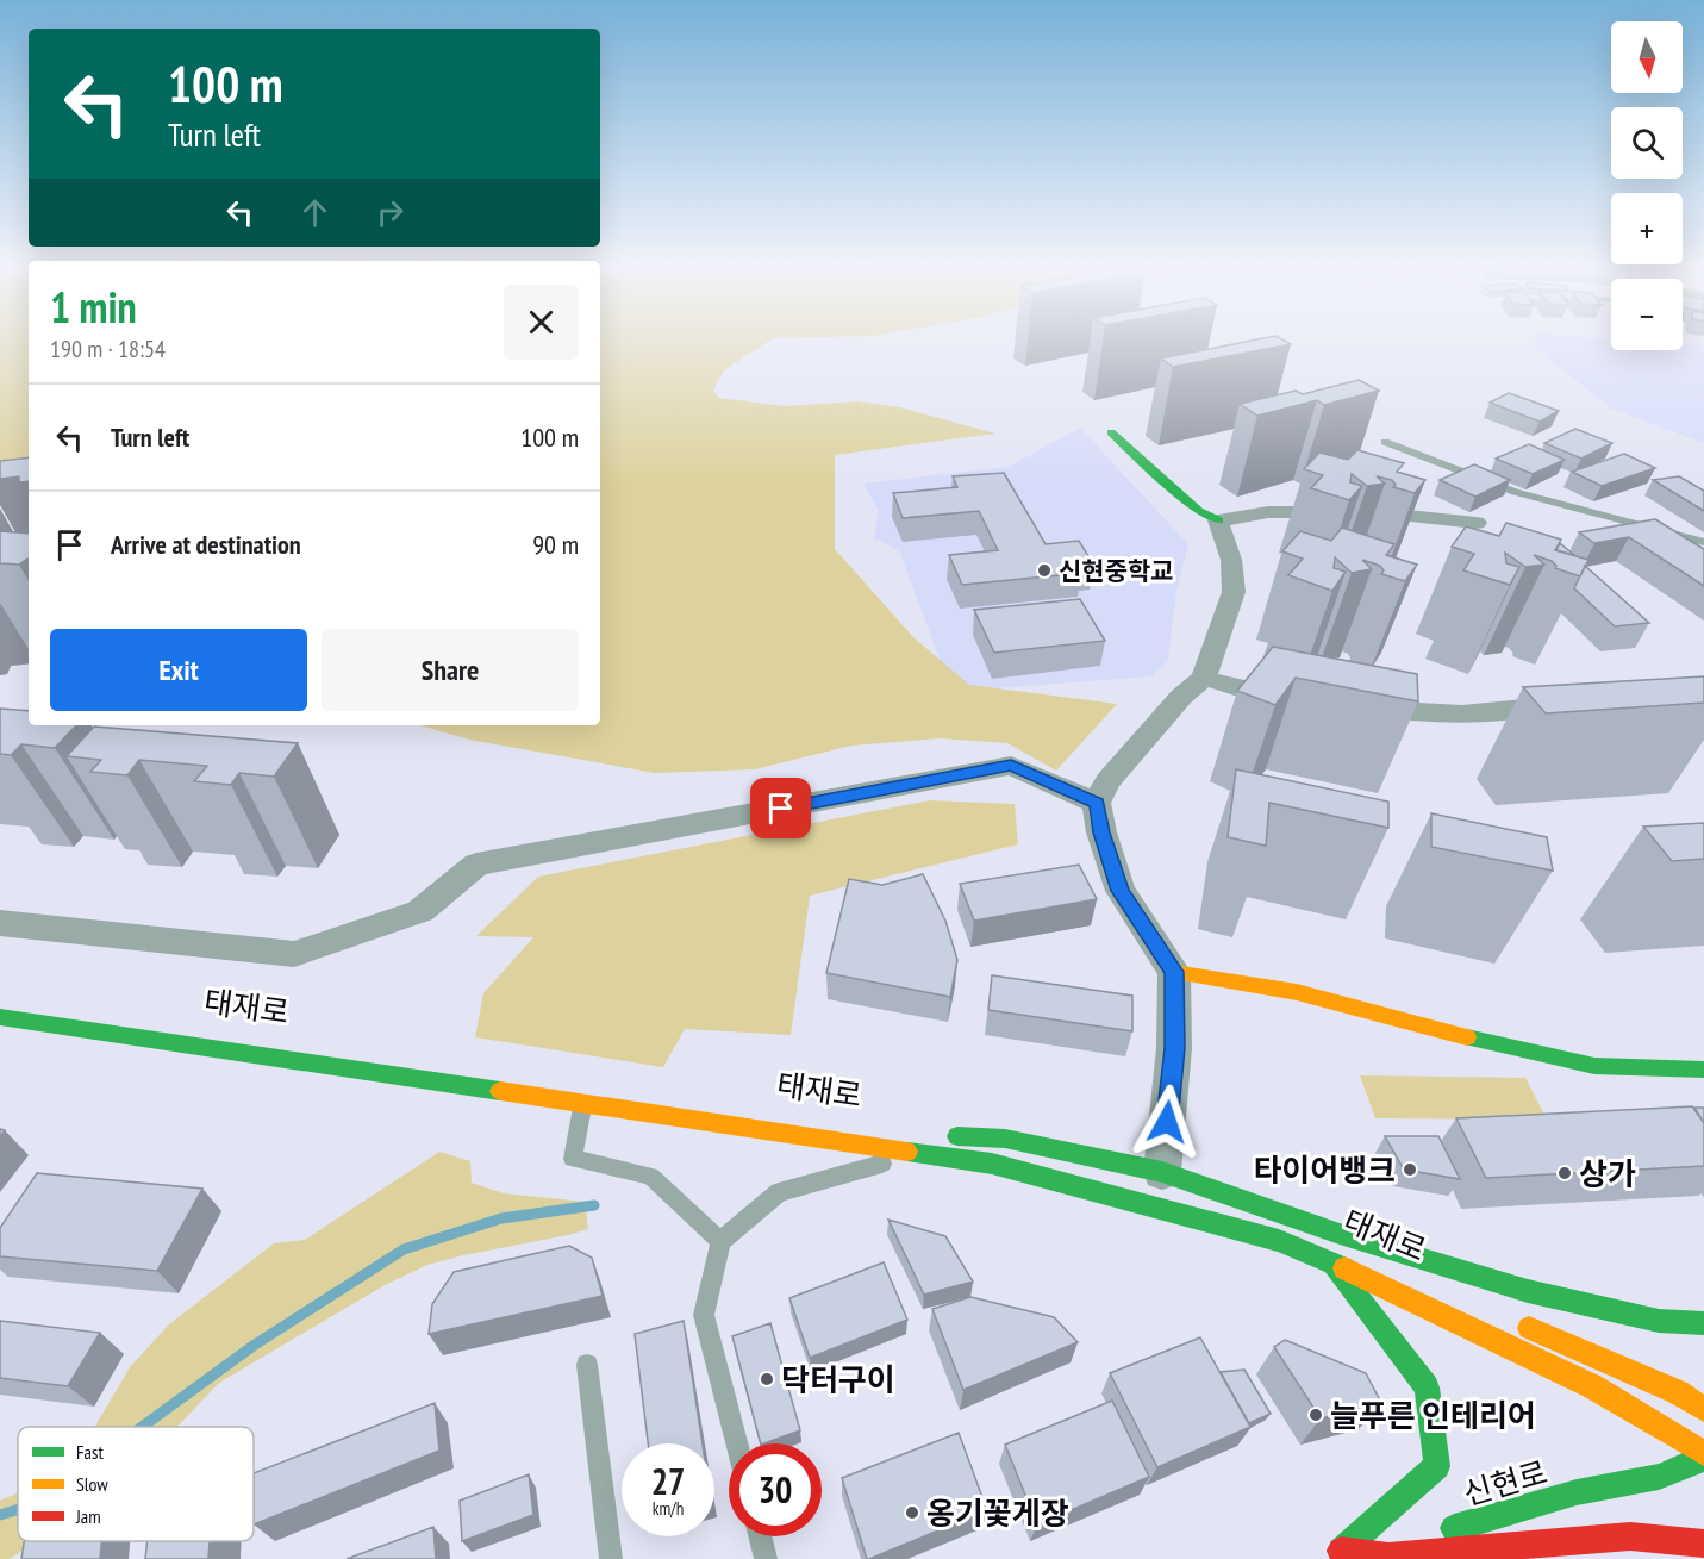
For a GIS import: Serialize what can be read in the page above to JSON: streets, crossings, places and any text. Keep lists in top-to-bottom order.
{
  "streets": {
    "main road": ["태재로", "신현로"]
  },
  "crossings": [
    ["태재로", "신현로"]
  ],
  "places": [
    "신현중학교",
    "타이어뱅크",
    "상가",
    "닥터구이",
    "늘푸른 인테리어",
    "옹기꽃게장"
  ],
  "legend": ["Fast", "Slow", "Jam"],
  "north": "bottom",
  "page": {
    "map_buttons": ["+", "−"],
    "turn": ["100 m", "Turn left"],
    "heading": ["1 min", "190 m · 18:54"],
    "list": [
      {
        "name": "Turn left",
        "value": "100 m"
      },
      {
        "name": "Arrive at destination",
        "value": "90 m"
      }
    ],
    "buttons": ["Exit", "Share"],
    "speed": "27 km/h",
    "limit": "30"
  }
}
